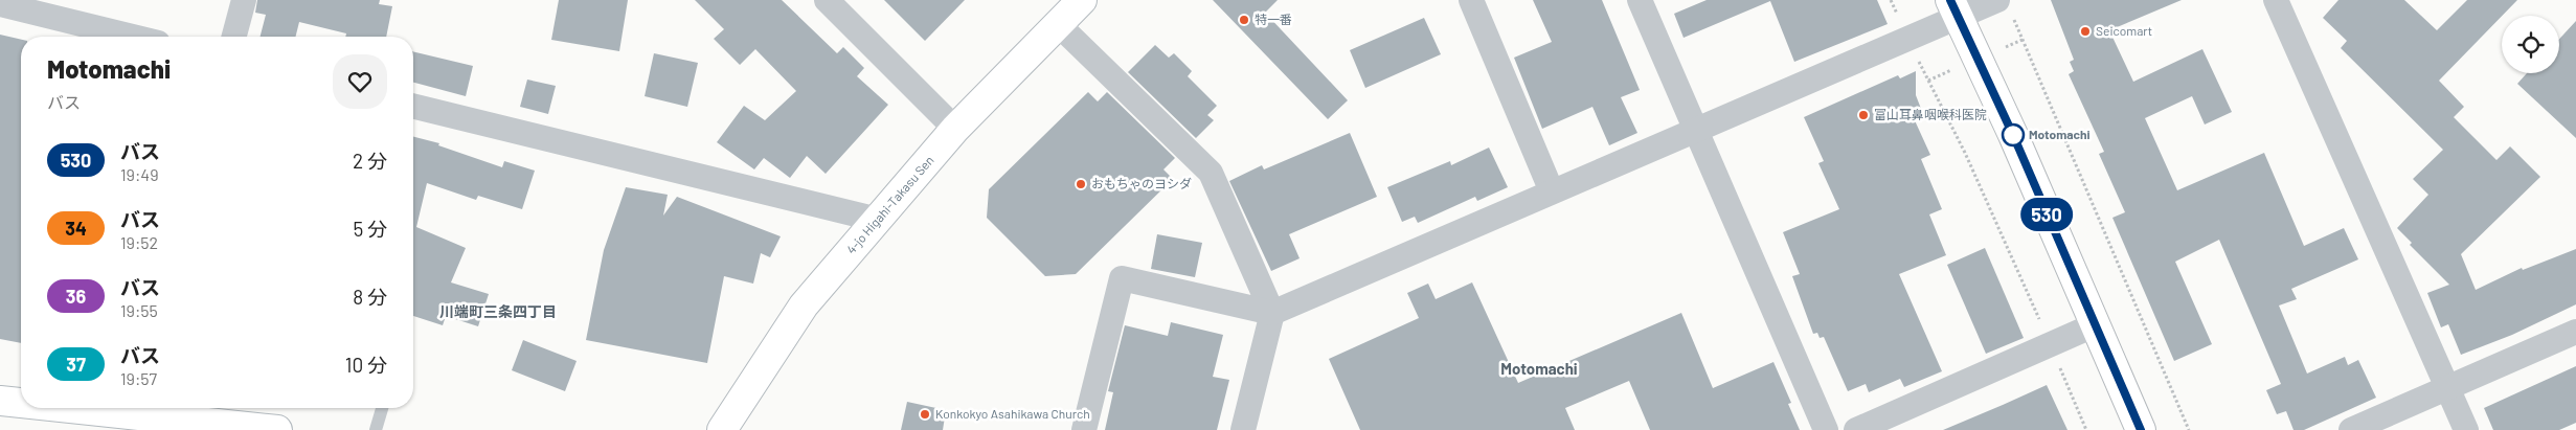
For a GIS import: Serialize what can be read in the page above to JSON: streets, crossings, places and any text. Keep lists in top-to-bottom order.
{
  "streets": {
    "main road": ["4-jo Higahi-Takasu Sen"]
  },
  "districts": ["川端町三条四丁目", "Motomachi"],
  "places": [
    "特一番",
    "Seicomart",
    "富山耳鼻咽喉科医院",
    "Motomachi",
    "おもちゃのヨシダ",
    "Konkokyo Asahikawa Church"
  ],
  "lines": ["bus line 530"],
  "page": {
    "on_map": "530",
    "heading": ["Motomachi", "バス"],
    "list": [
      {
        "mark": "530",
        "name": "バス",
        "note": "19:49",
        "value": "2 分"
      },
      {
        "mark": "34",
        "name": "バス",
        "note": "19:52",
        "value": "5 分"
      },
      {
        "mark": "36",
        "name": "バス",
        "note": "19:55",
        "value": "8 分"
      },
      {
        "mark": "37",
        "name": "バス",
        "note": "19:57",
        "value": "10 分"
      }
    ]
  }
}
